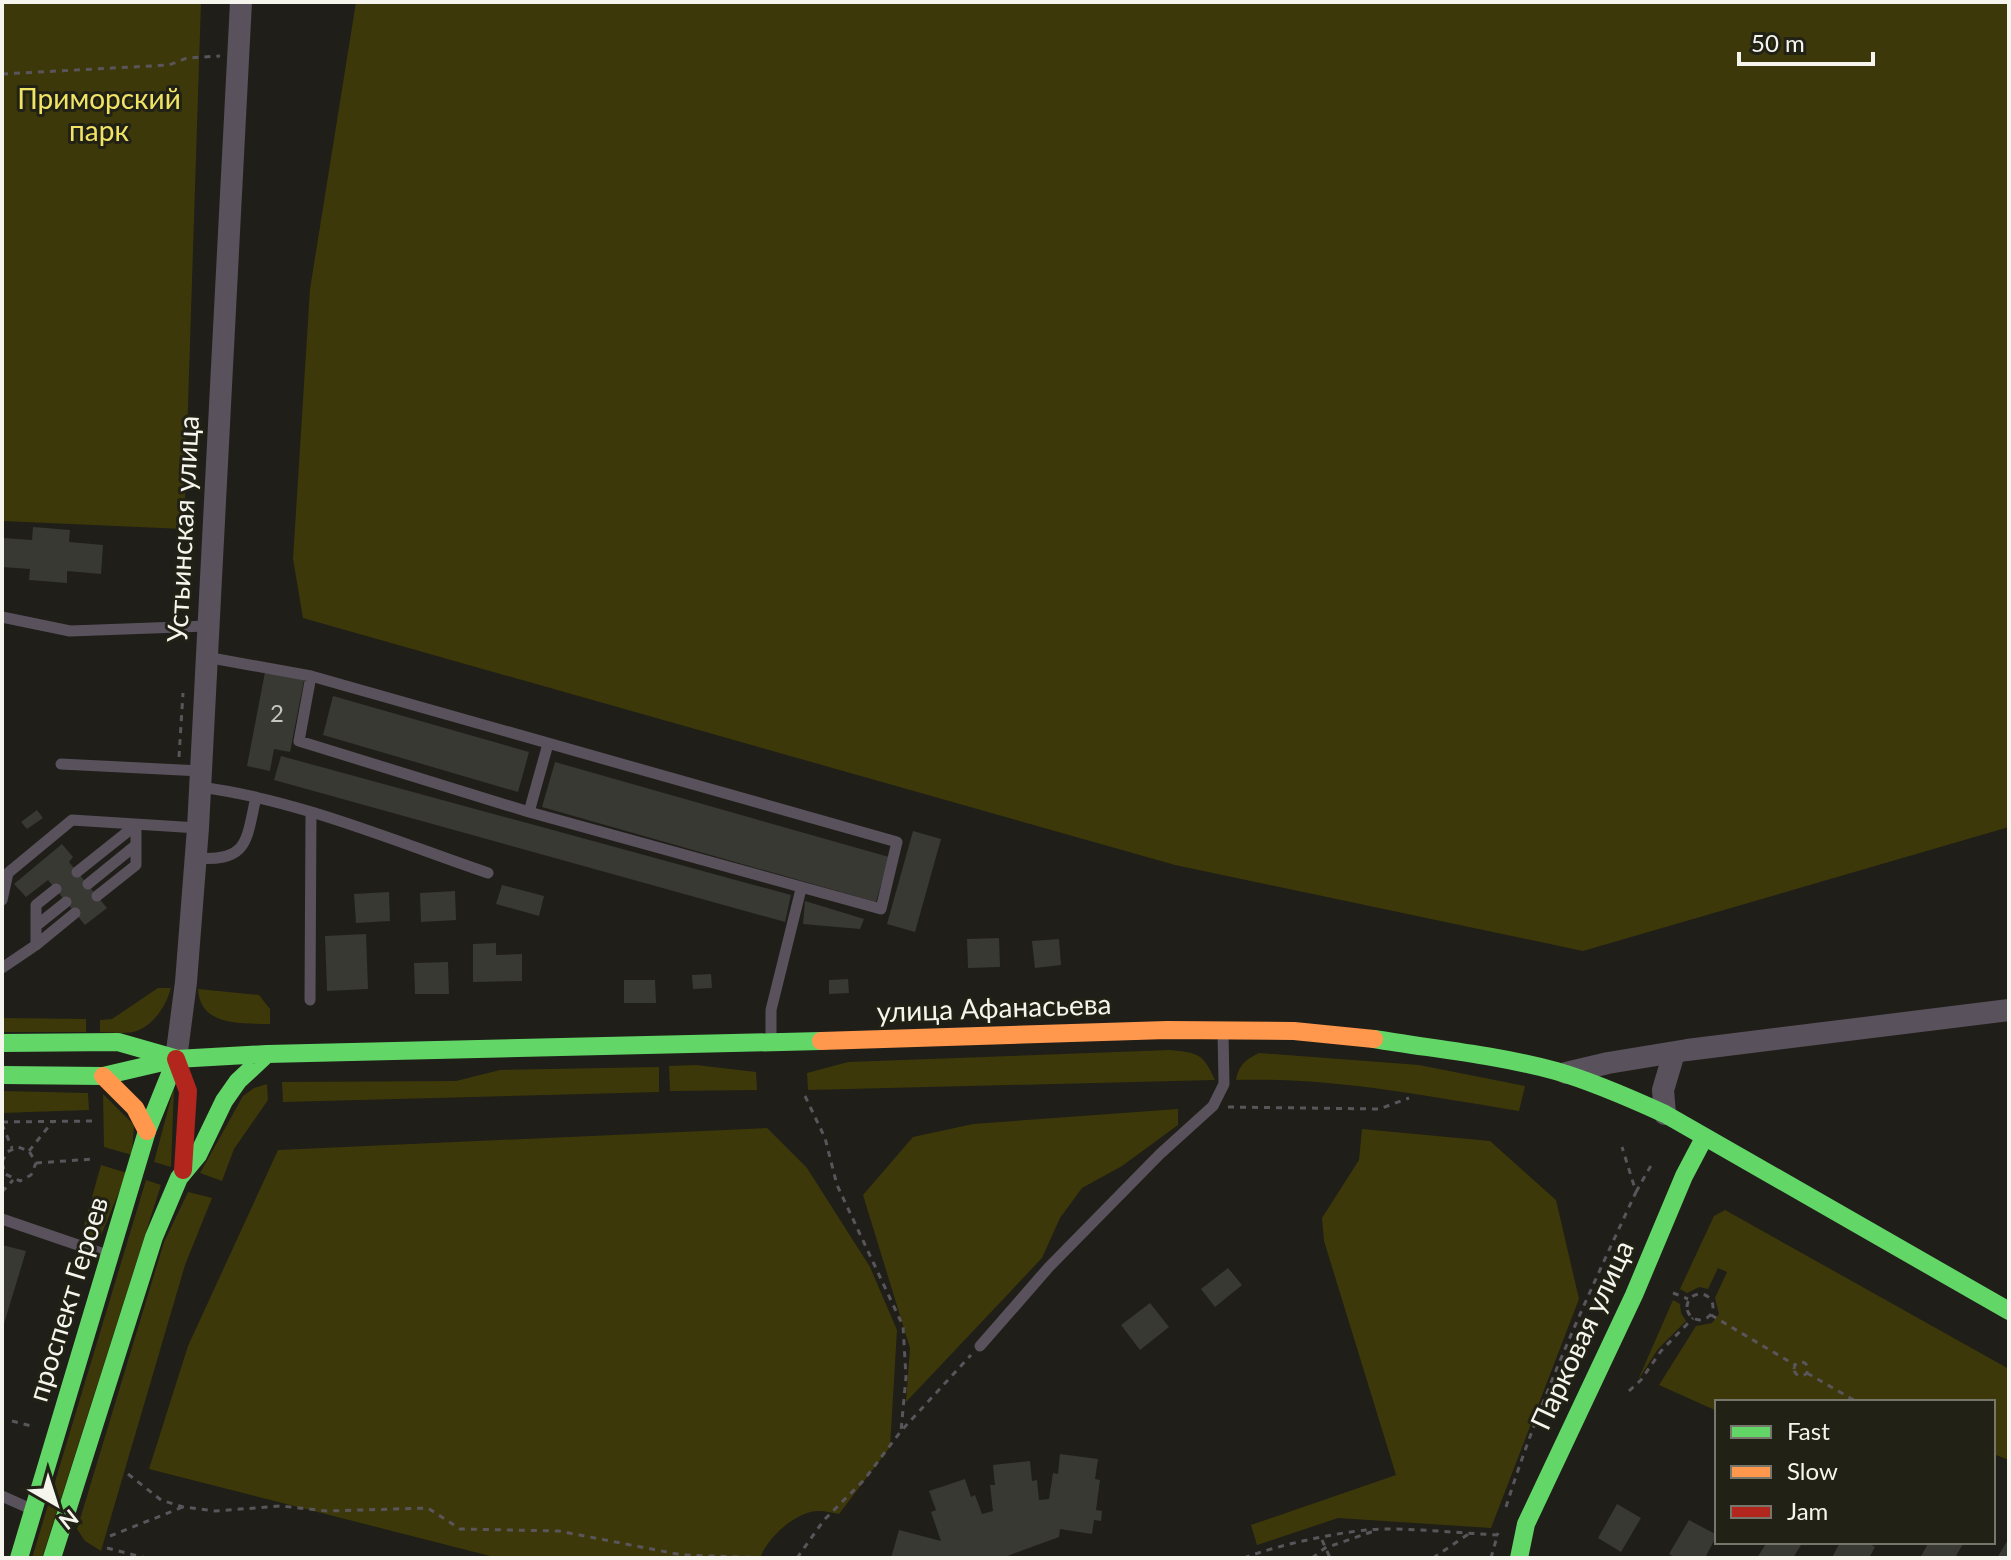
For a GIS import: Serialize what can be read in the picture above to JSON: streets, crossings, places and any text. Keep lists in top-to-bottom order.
{
  "streets": {
    "main road": ["улица Афанасьева", "проспект Героев", "Парковая улица"],
    "street": ["Устьинская улица"]
  },
  "crossings": [
    ["Устьинская улица", "улица Афанасьева"],
    ["Устьинская улица", "проспект Героев"],
    ["улица Афанасьева", "проспект Героев"],
    ["улица Афанасьева", "Парковая улица"]
  ],
  "parks": ["Приморский парк"],
  "house_numbers": ["2"],
  "legend": ["Fast", "Slow", "Jam"],
  "scale_bar": "50 m",
  "north": "bottom right"
}
